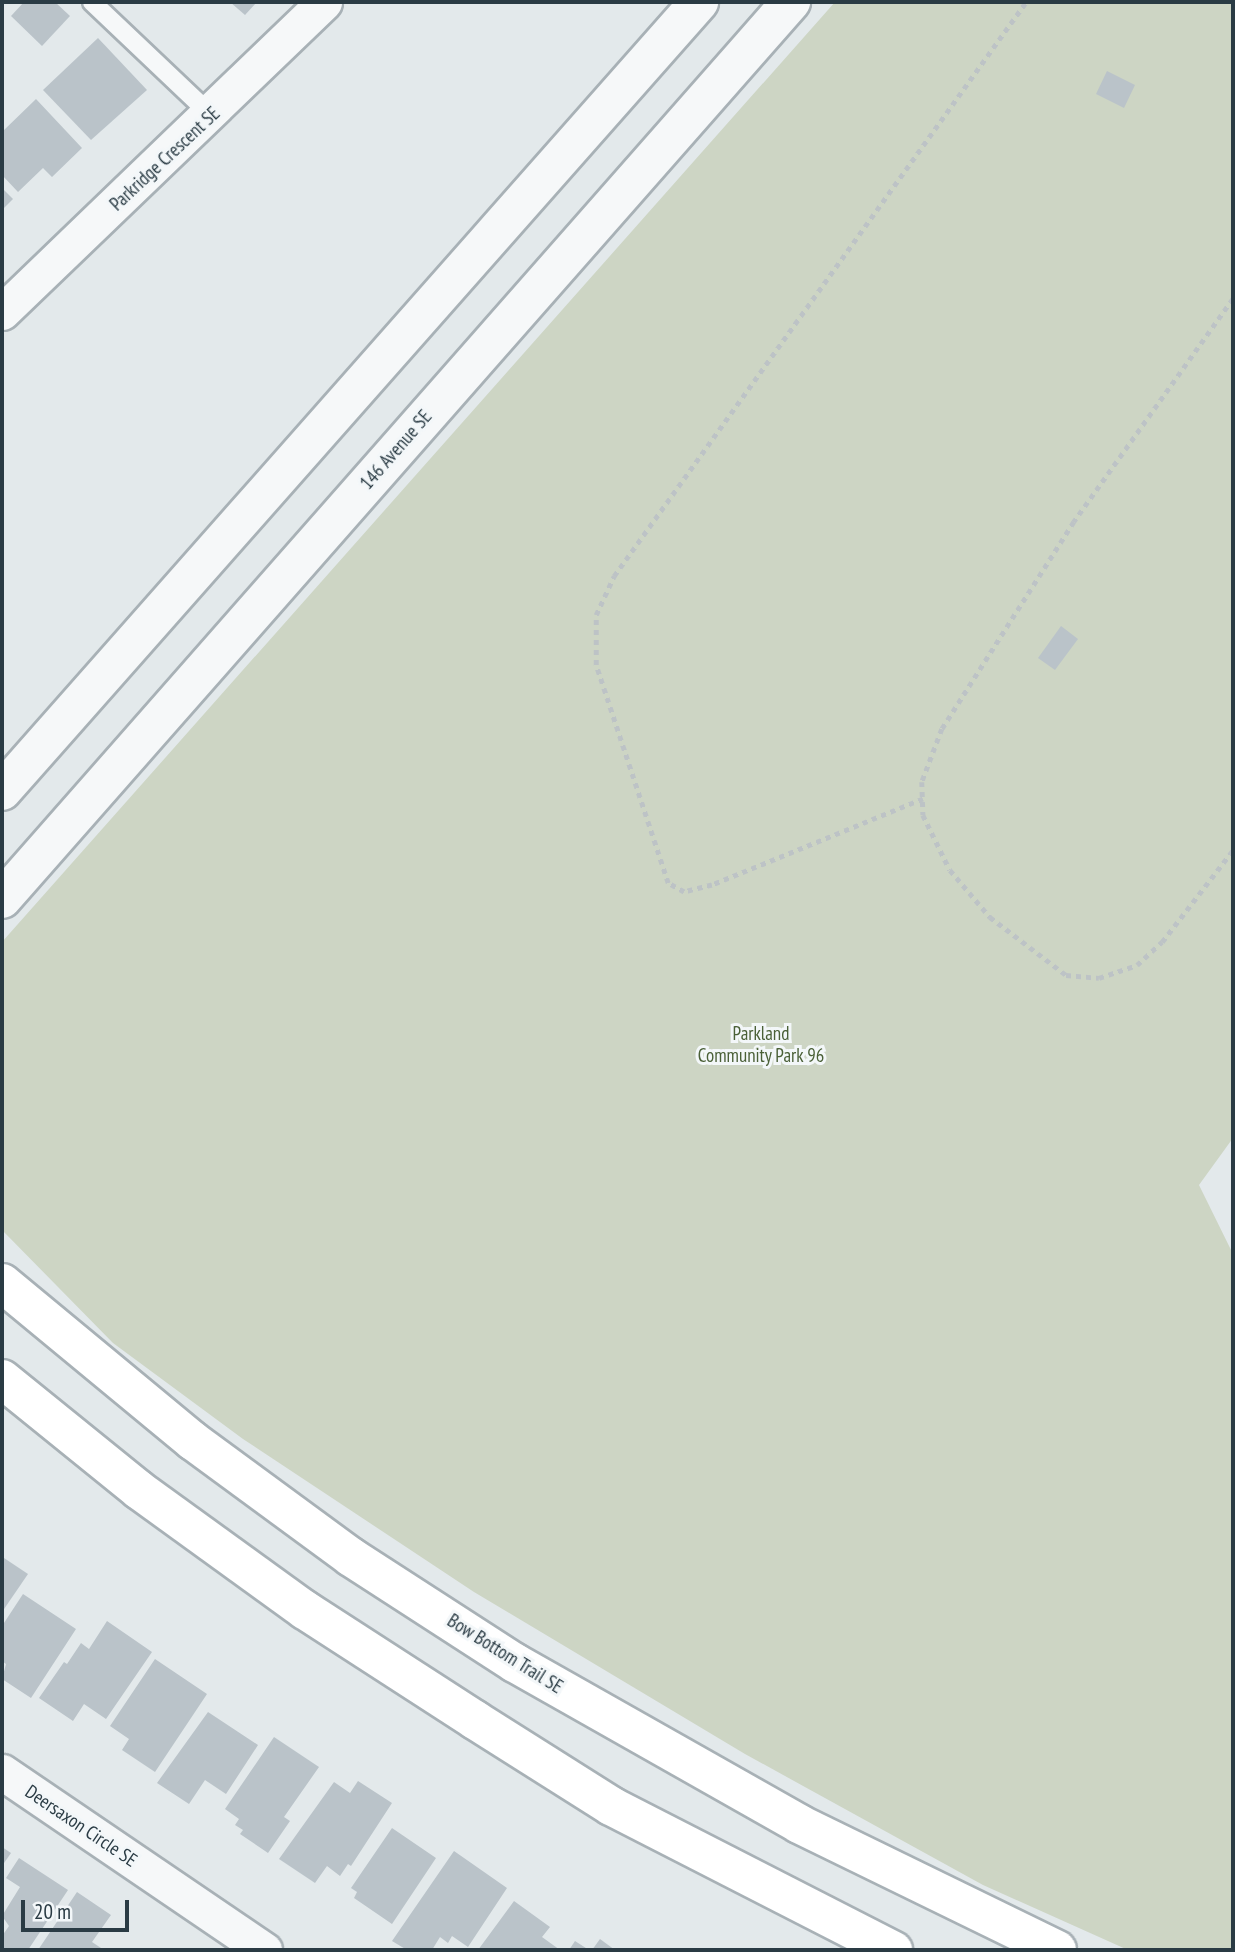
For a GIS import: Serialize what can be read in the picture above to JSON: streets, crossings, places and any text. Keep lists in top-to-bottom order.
{
  "streets": {
    "main road": ["Bow Bottom Trail SE"],
    "street": ["Parkridge Crescent SE", "146 Avenue SE", "Deersaxon Circle SE"]
  },
  "parks": ["Parkland Community Park 96"],
  "scale_bar": "20 m"
}
